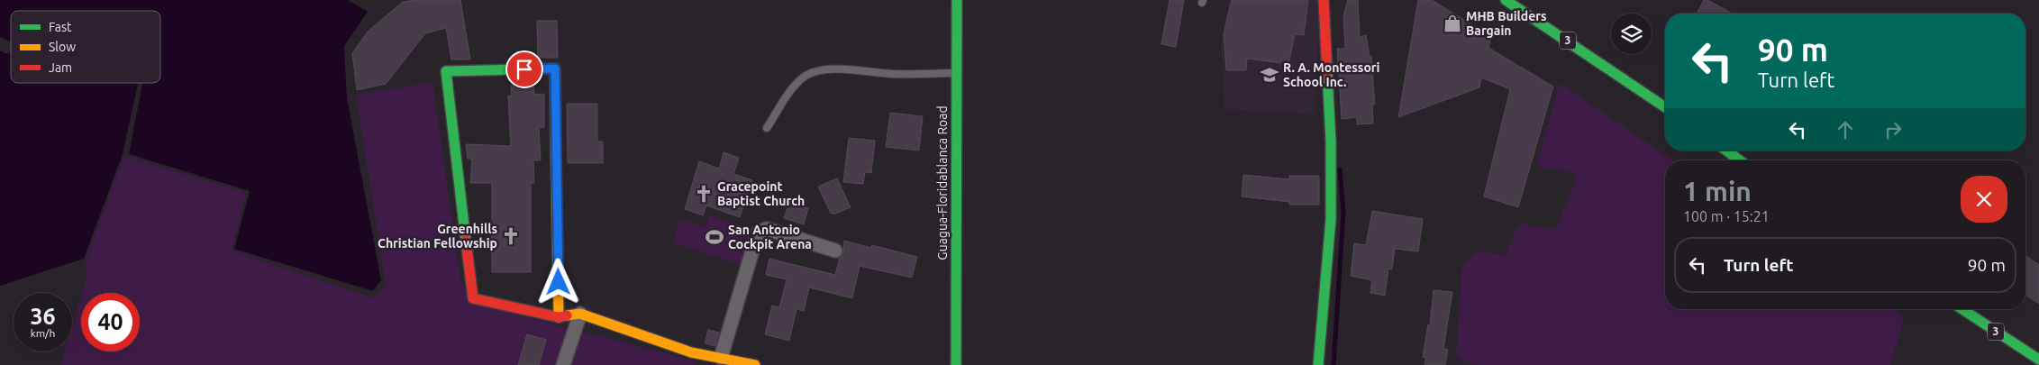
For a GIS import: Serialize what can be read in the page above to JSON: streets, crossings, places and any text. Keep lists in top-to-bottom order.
{
  "streets": {
    "main road": ["3", "Guagua-Floridablanca Road"]
  },
  "places": {
    "shop": ["MHB Builders Bargain"],
    "school or university": ["R. A. Montessori School Inc."],
    "church": ["Gracepoint Baptist Church", "Greenhills Christian Fellowship"],
    "sports": ["San Antonio Cockpit Arena"]
  },
  "legend": ["Fast", "Slow", "Jam"],
  "page": {
    "turn": ["90 m", "Turn left"],
    "heading": ["1 min", "100 m · 15:21"],
    "list": [
      {
        "name": "Turn left",
        "value": "90 m"
      }
    ],
    "speed": "36 km/h",
    "limit": "40"
  }
}
